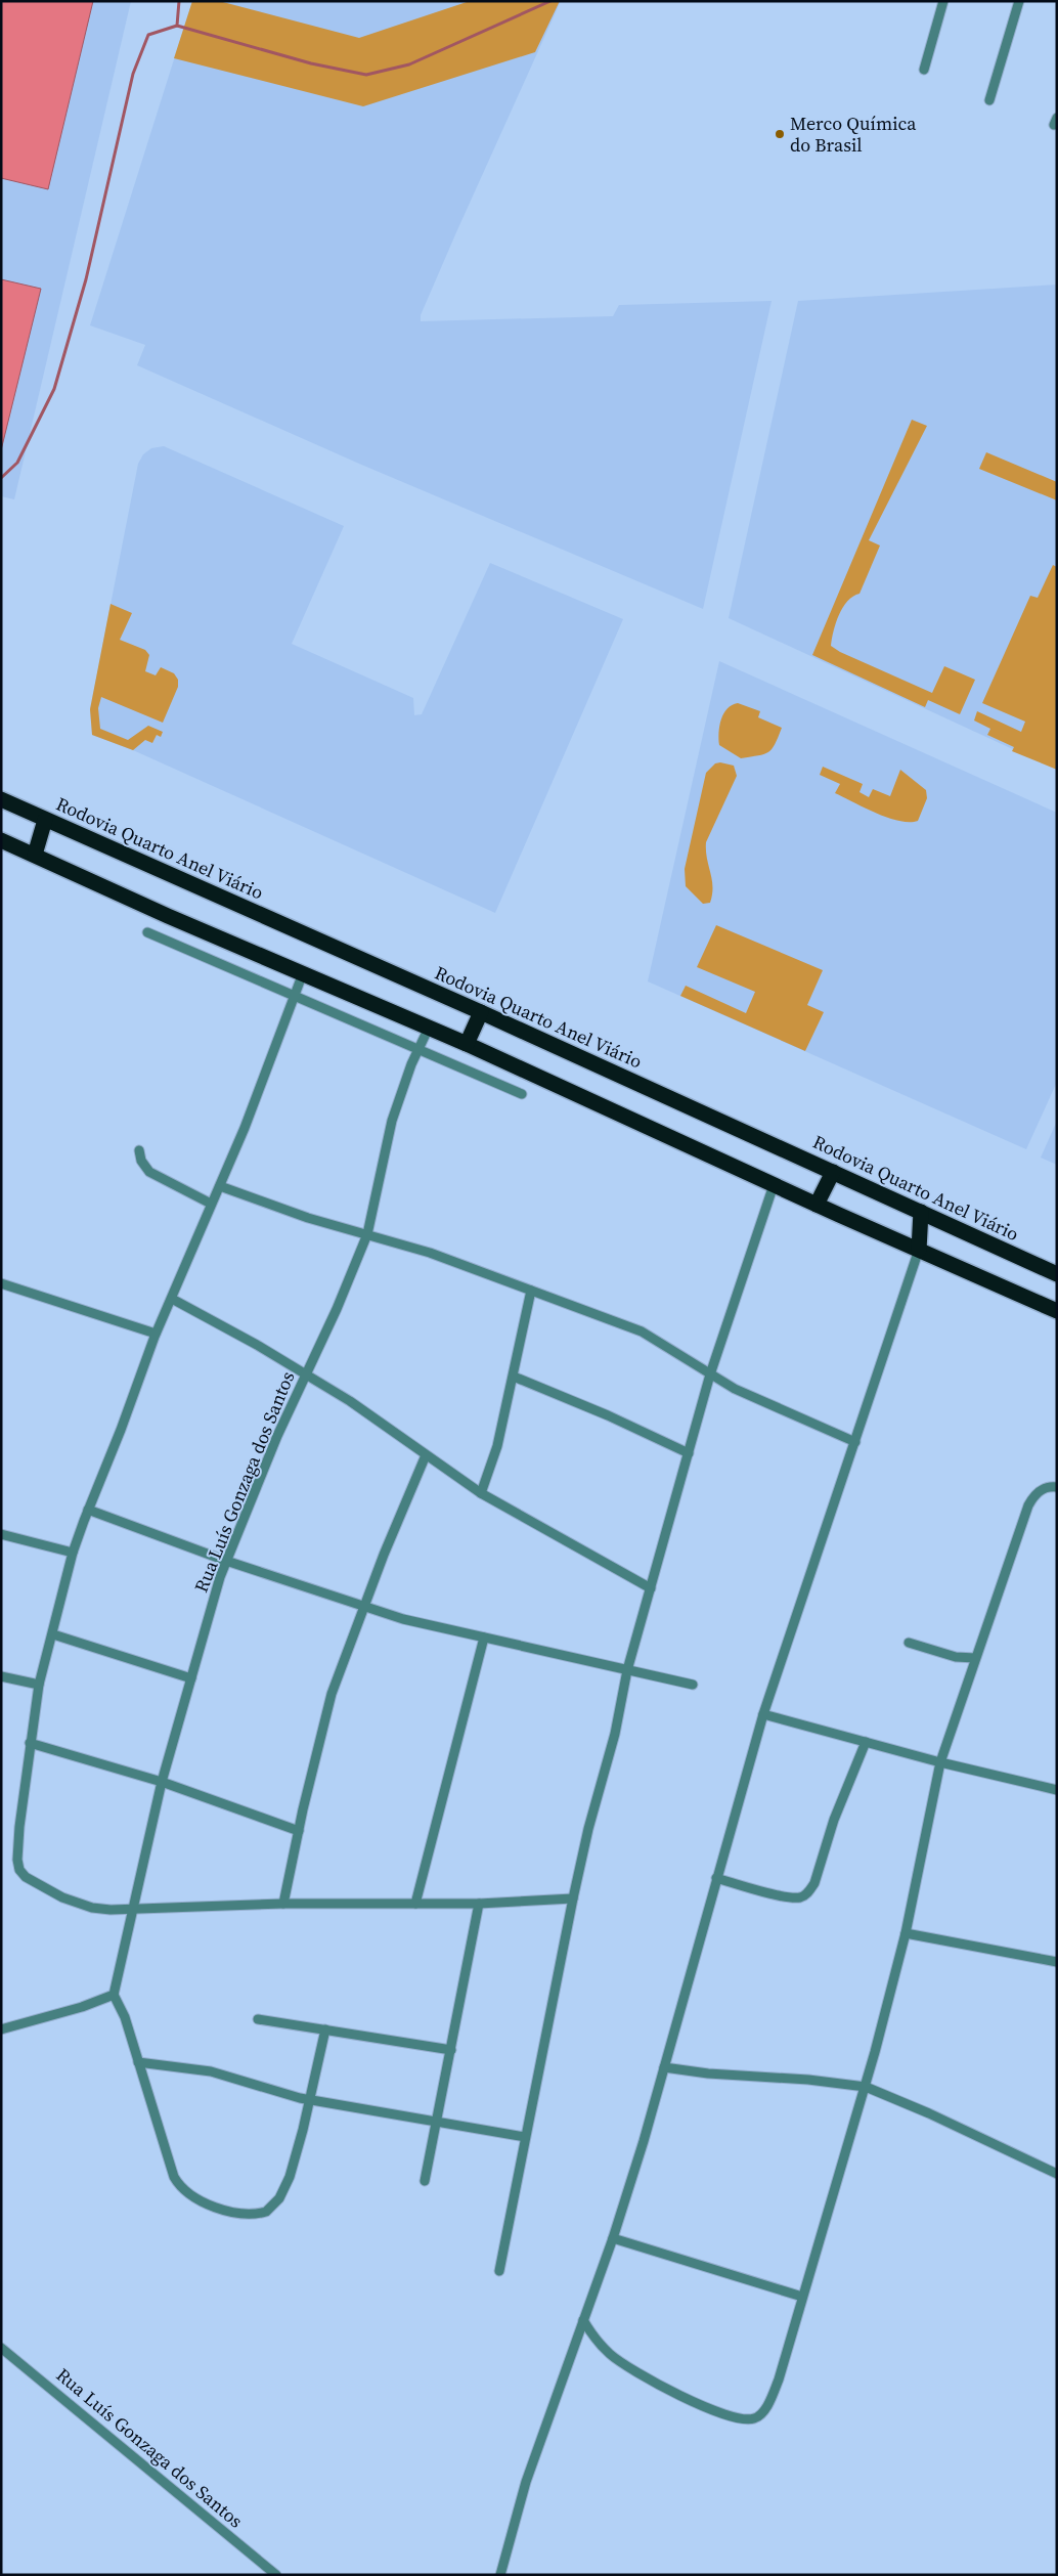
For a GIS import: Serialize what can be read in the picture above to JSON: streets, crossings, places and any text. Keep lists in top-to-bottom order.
{
  "streets": {
    "highway": ["Rodovia Quarto Anel Viário"],
    "street": ["Rua Luís Gonzaga dos Santos"]
  },
  "places": ["Merco Química do Brasil"]
}
